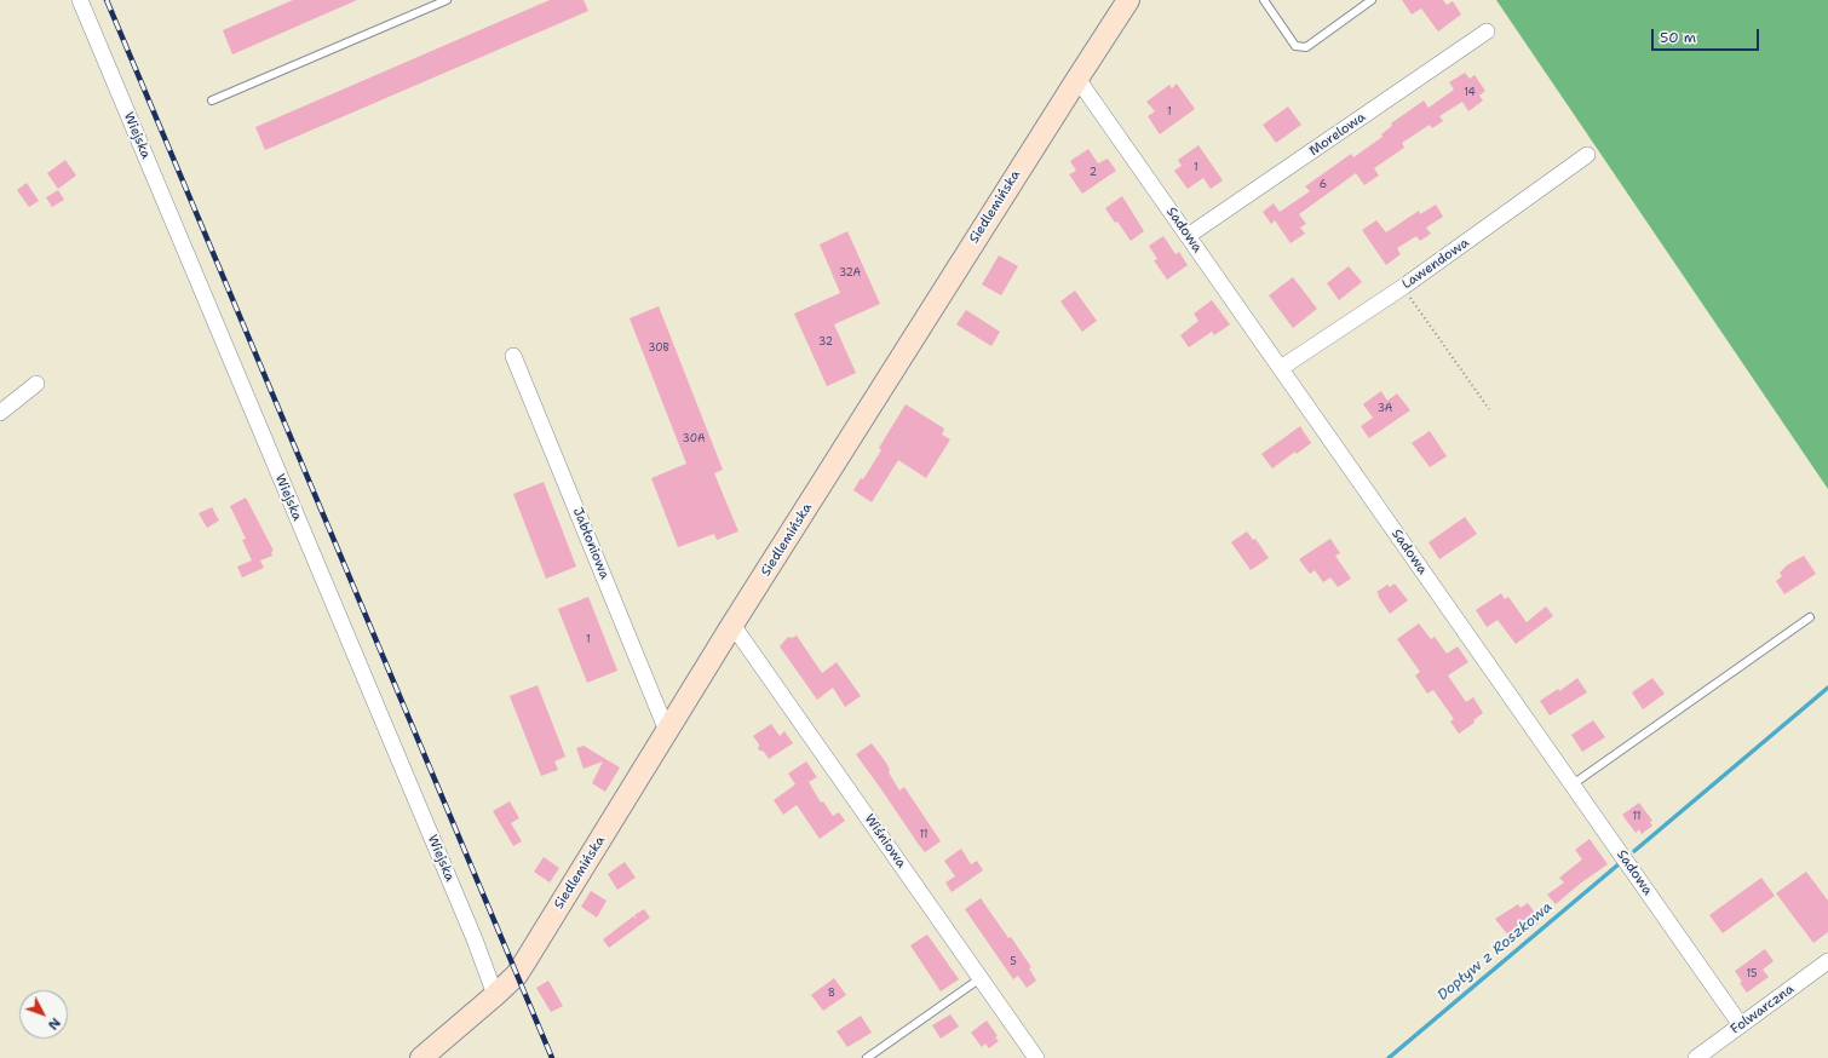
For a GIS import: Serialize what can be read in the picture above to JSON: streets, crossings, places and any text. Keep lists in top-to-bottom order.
{
  "streets": {
    "street": [
      "Morelowa",
      "Wiejska",
      "Siedlemińska",
      "Sadowa",
      "Lawendowa",
      "Jabłoniowa",
      "Wiśniowa",
      "Folwarczna"
    ]
  },
  "crossings": [
    ["Morelowa", "Sadowa"],
    ["Wiejska", "Siedlemińska"],
    ["Siedlemińska", "Sadowa"],
    ["Siedlemińska", "Jabłoniowa"],
    ["Siedlemińska", "Wiśniowa"],
    ["Sadowa", "Lawendowa"],
    ["Sadowa", "Folwarczna"]
  ],
  "water": ["Dopływ z Roszkowa"],
  "house_numbers": [
    "14",
    "1",
    "1",
    "2",
    "6",
    "32A",
    "32",
    "30B",
    "3A",
    "30A",
    "1",
    "11",
    "11",
    "5",
    "15",
    "8"
  ],
  "scale_bar": "50 m",
  "north": "bottom right"
}
